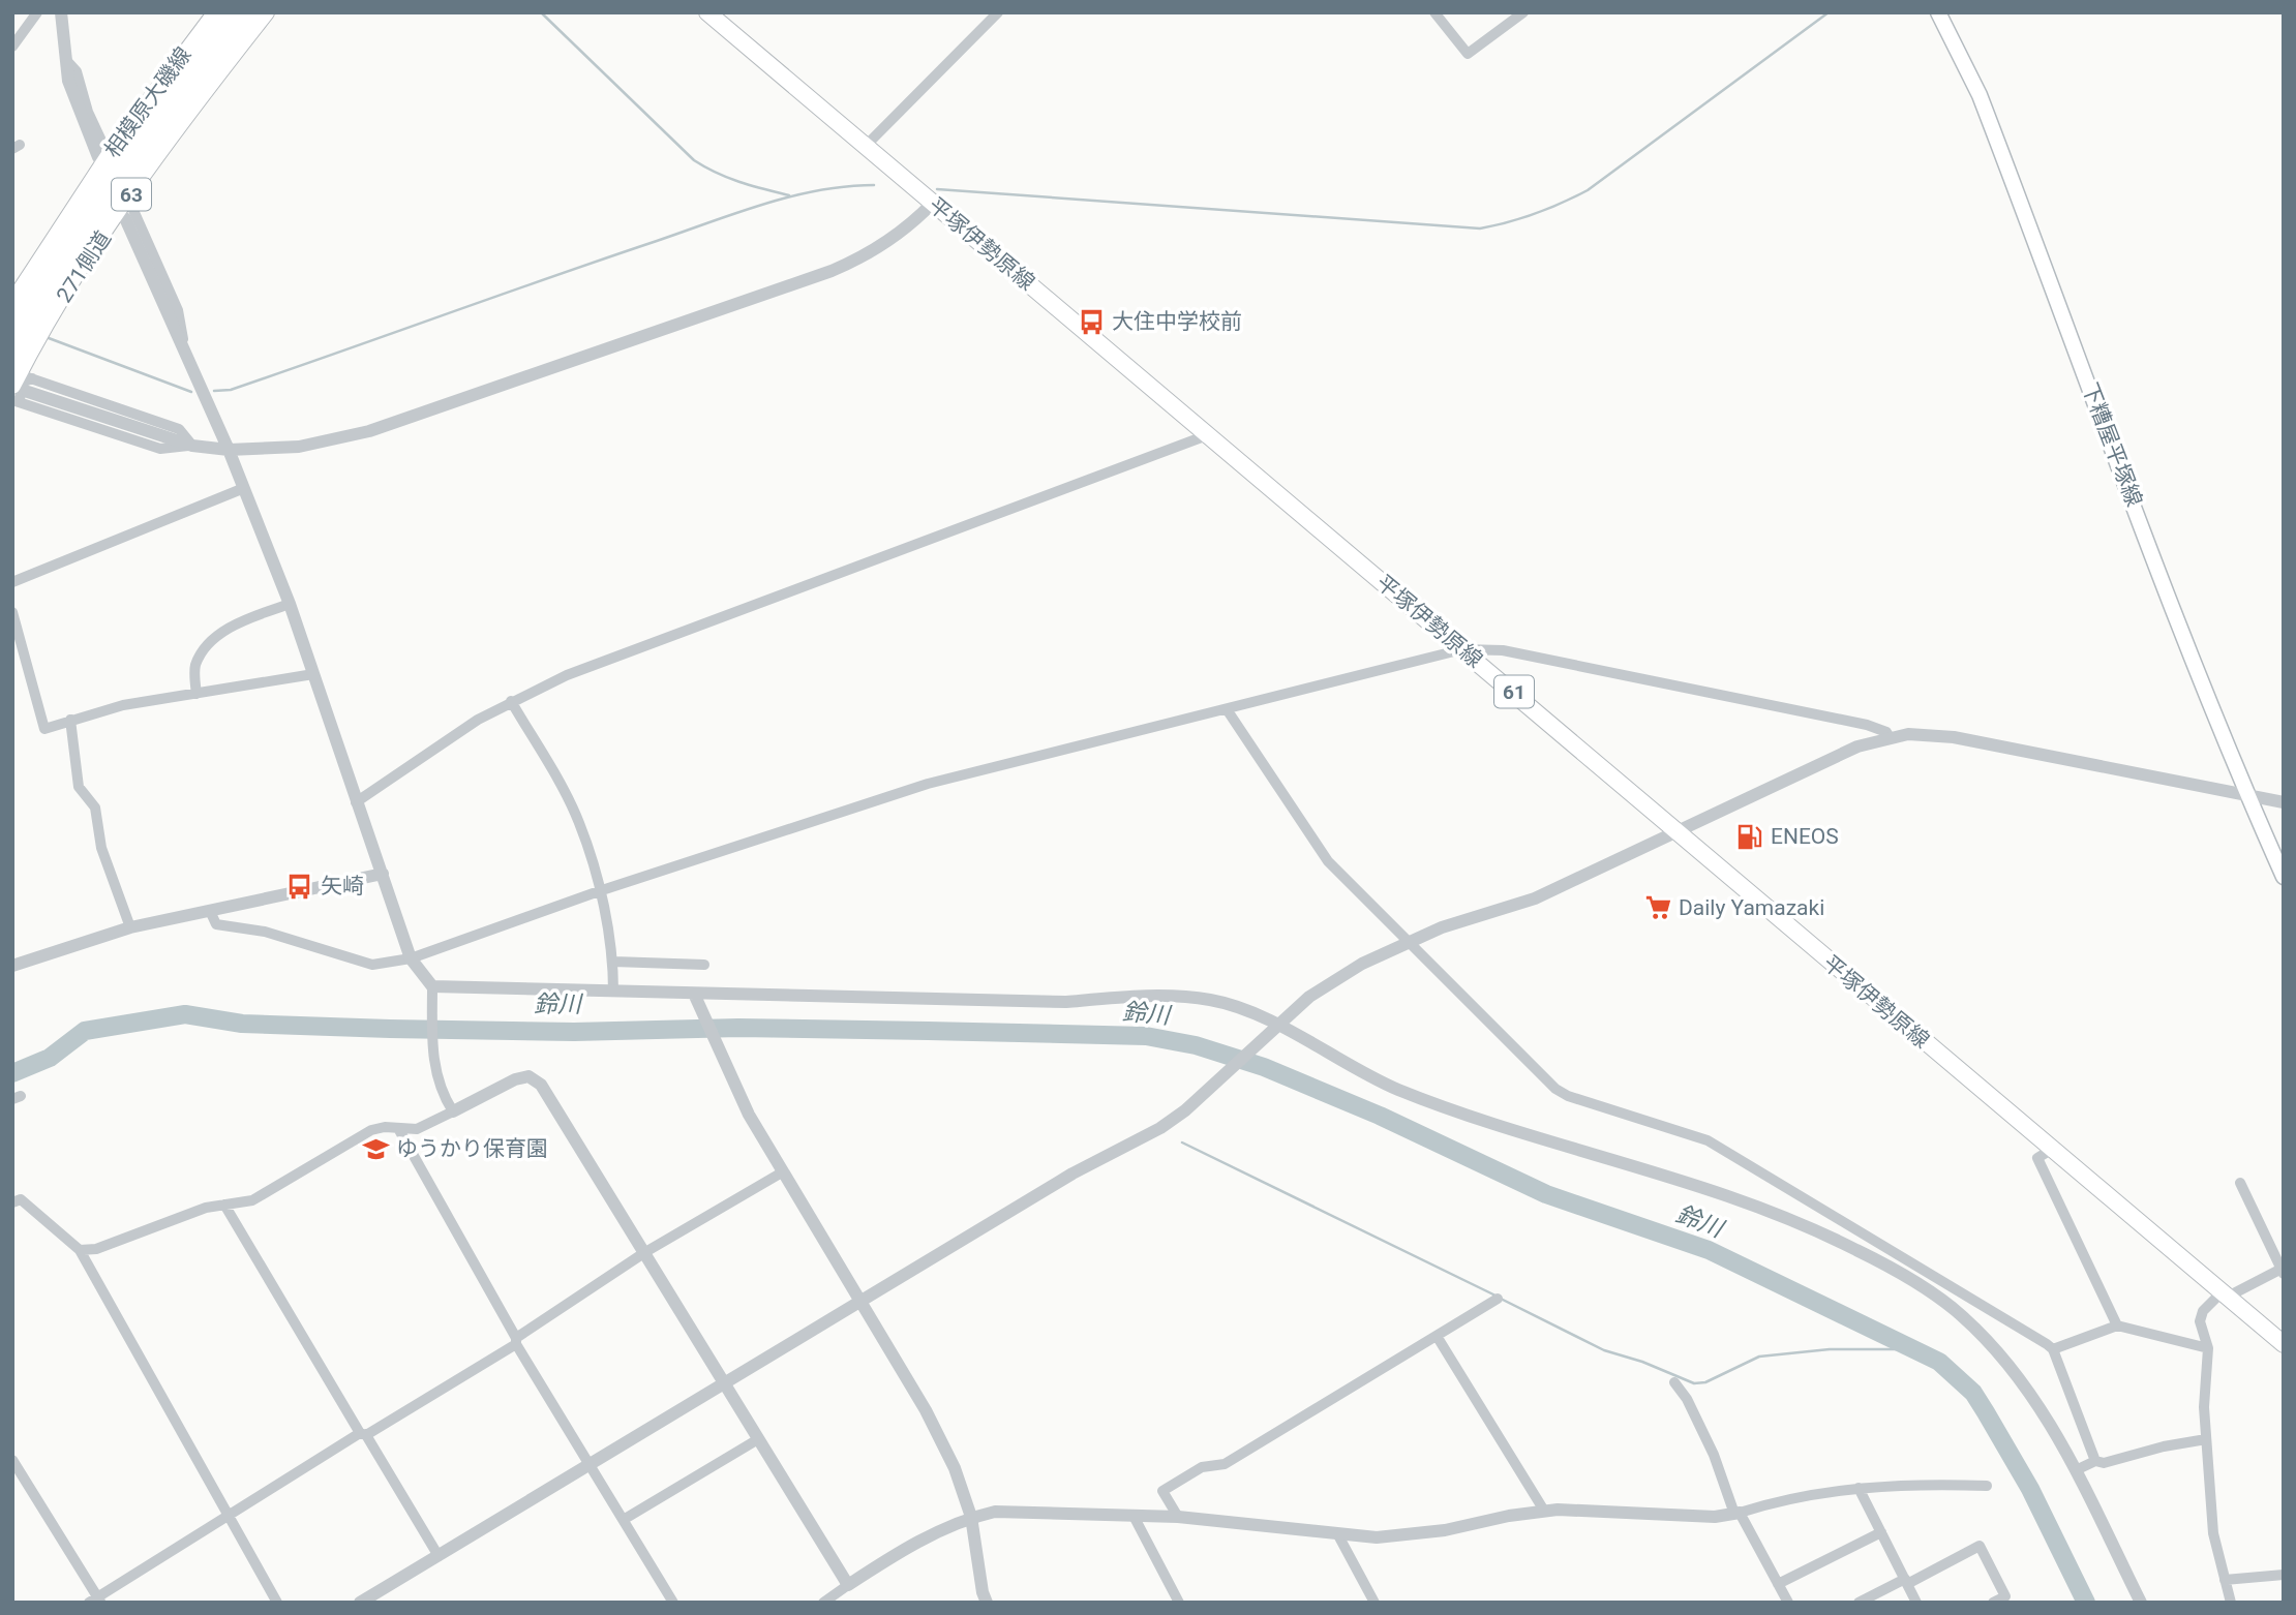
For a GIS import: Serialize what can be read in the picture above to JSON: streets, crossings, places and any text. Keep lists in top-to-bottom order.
{
  "streets": {
    "main road": [
      "相模原大磯線",
      "63",
      "平塚伊勢原線",
      "271側道",
      "下糟屋平塚線",
      "61"
    ]
  },
  "water": ["鈴川"],
  "places": {
    "bus stop": ["大住中学校前", "矢崎"],
    "fuel station": ["ENEOS"],
    "supermarket": ["Daily Yamazaki"],
    "school or university": ["ゆうかり保育園"]
  }
}
